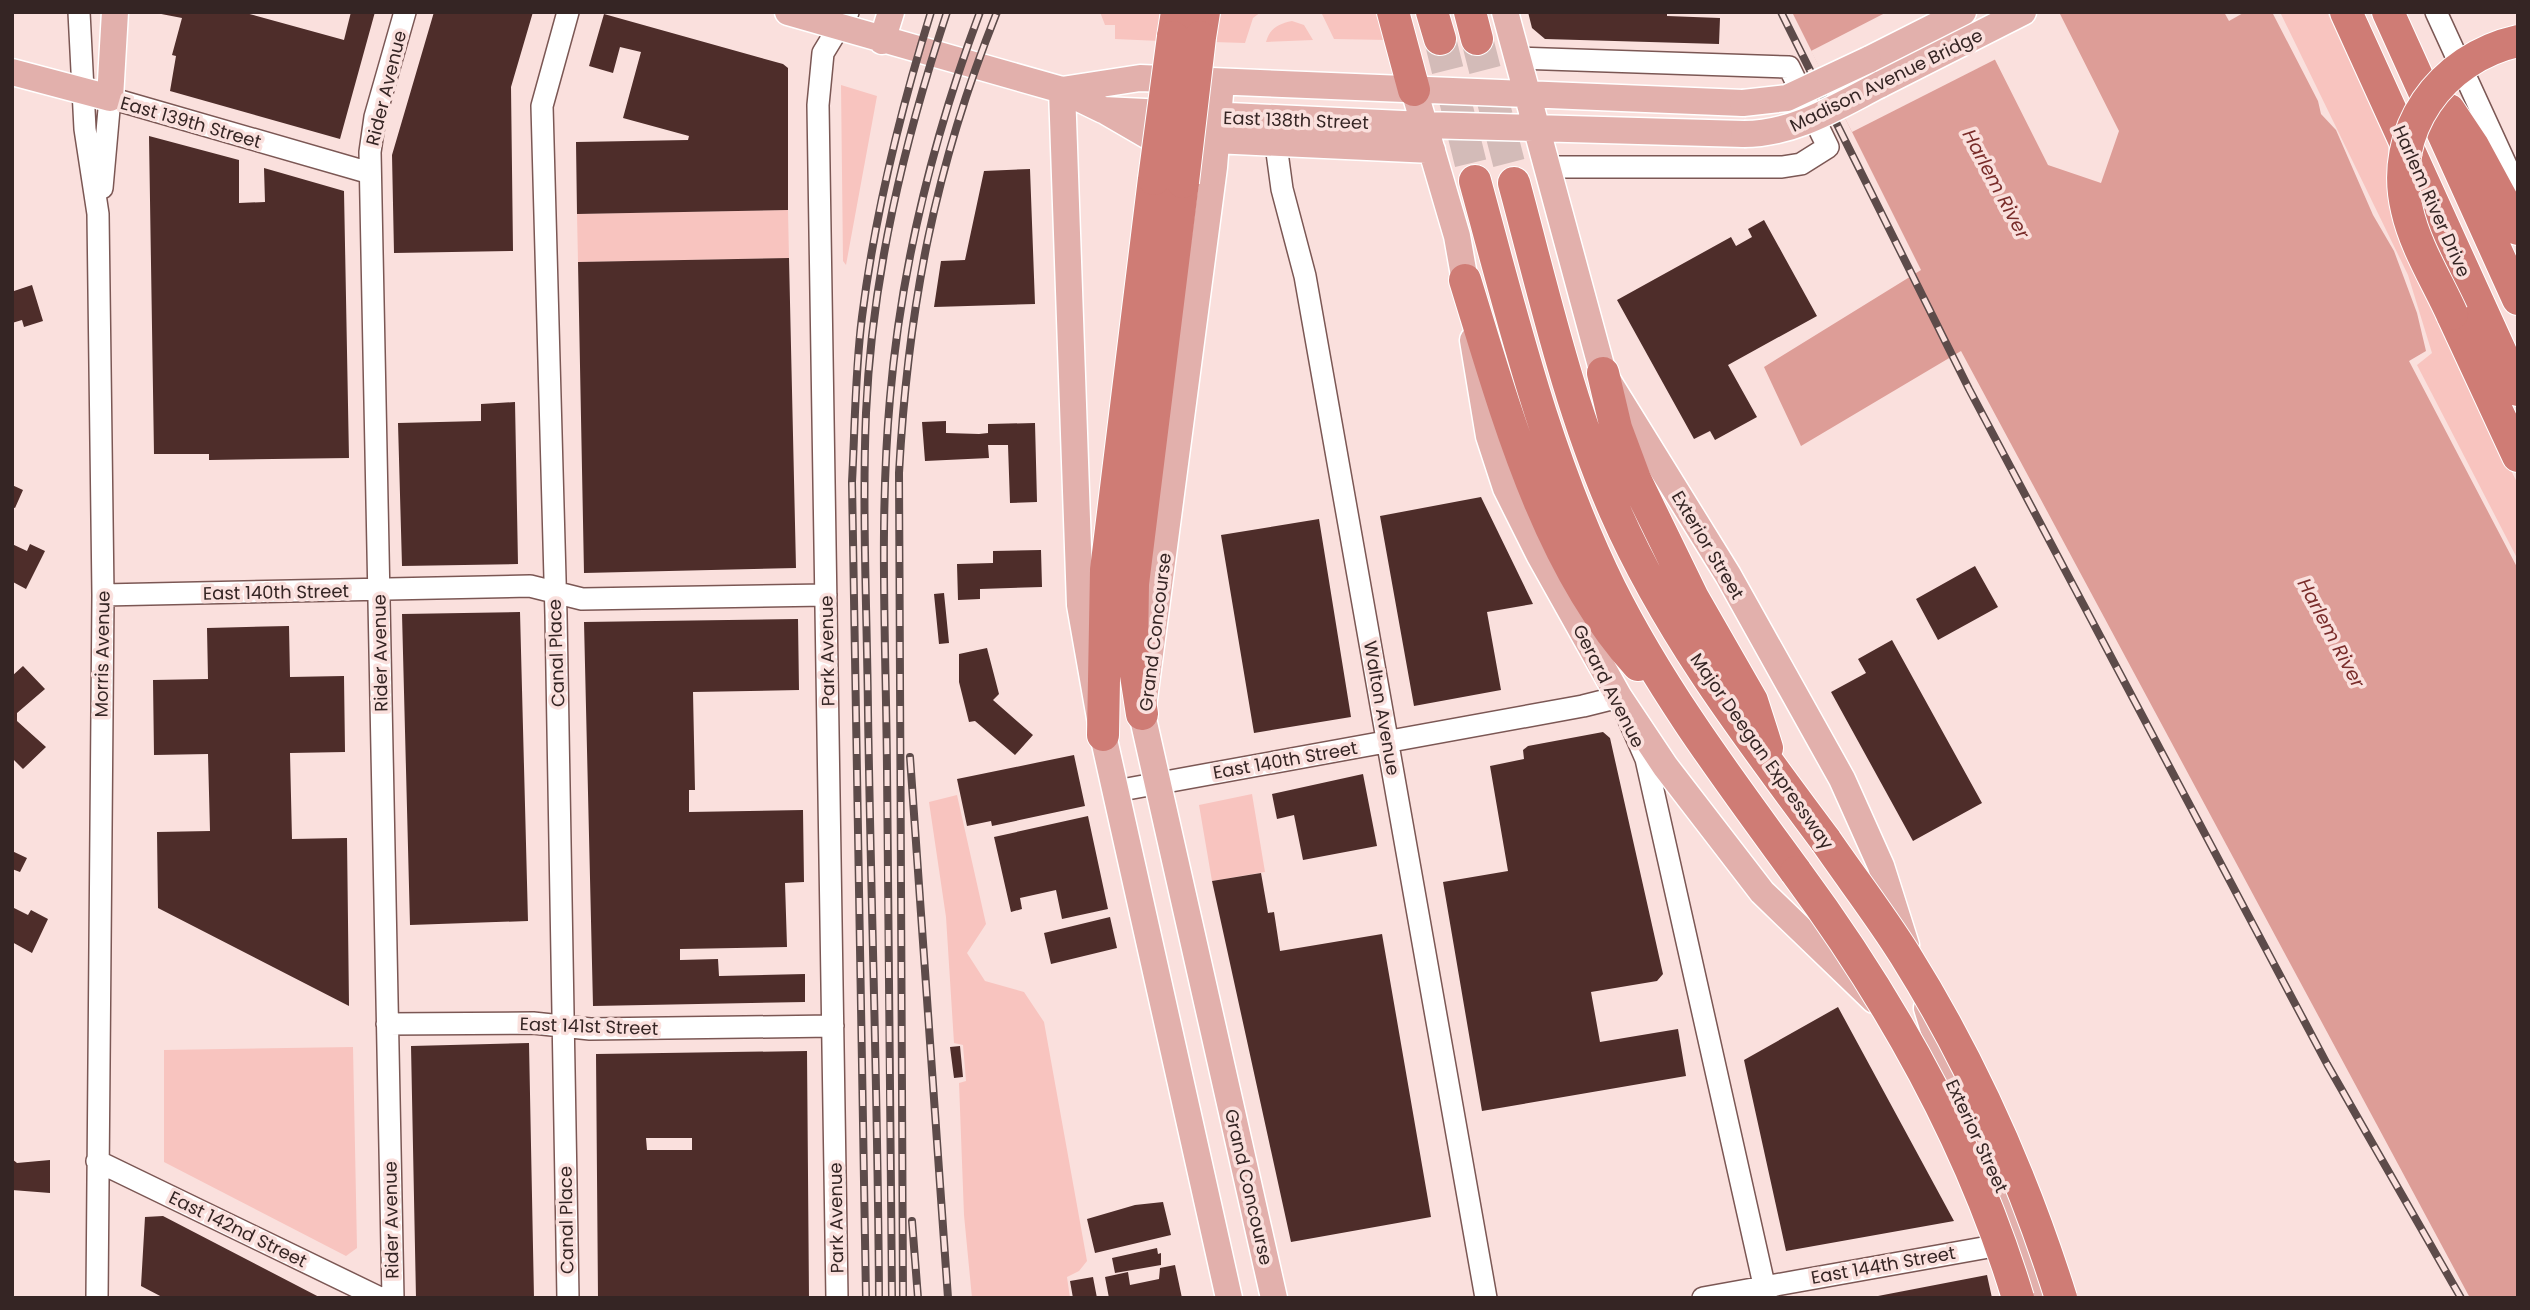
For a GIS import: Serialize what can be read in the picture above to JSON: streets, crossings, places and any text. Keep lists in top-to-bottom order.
{
  "streets": {
    "highway": ["Harlem River Drive", "Major Deegan Expressway"],
    "main road": [
      "Madison Avenue Bridge",
      "East 138th Street",
      "East 139th Street",
      "Exterior Street",
      "Grand Concourse",
      "Gerard Avenue"
    ],
    "street": [
      "Rider Avenue",
      "East 140th Street",
      "Park Avenue",
      "Canal Place",
      "Morris Avenue",
      "Walton Avenue",
      "East 141st Street",
      "East 142nd Street",
      "East 144th Street"
    ]
  },
  "crossings": [
    ["Madison Avenue Bridge", "East 138th Street"],
    ["Madison Avenue Bridge", "Exterior Street"],
    ["Rider Avenue", "East 139th Street"],
    ["Rider Avenue", "East 140th Street"],
    ["Rider Avenue", "East 141st Street"],
    ["East 138th Street", "Exterior Street"],
    ["East 138th Street", "Grand Concourse"],
    ["East 138th Street", "Park Avenue"],
    ["East 138th Street", "Gerard Avenue"],
    ["East 138th Street", "Walton Avenue"],
    ["East 139th Street", "Morris Avenue"],
    ["Exterior Street", "East 140th Street"],
    ["Exterior Street", "Gerard Avenue"],
    ["Exterior Street", "East 144th Street"],
    ["East 140th Street", "Grand Concourse"],
    ["East 140th Street", "Park Avenue"],
    ["East 140th Street", "Canal Place"],
    ["East 140th Street", "Morris Avenue"],
    ["East 140th Street", "Gerard Avenue"],
    ["East 140th Street", "Walton Avenue"],
    ["Park Avenue", "East 141st Street"],
    ["Canal Place", "East 141st Street"],
    ["Morris Avenue", "East 142nd Street"],
    ["Gerard Avenue", "East 144th Street"]
  ],
  "water": ["Harlem River"]
}
